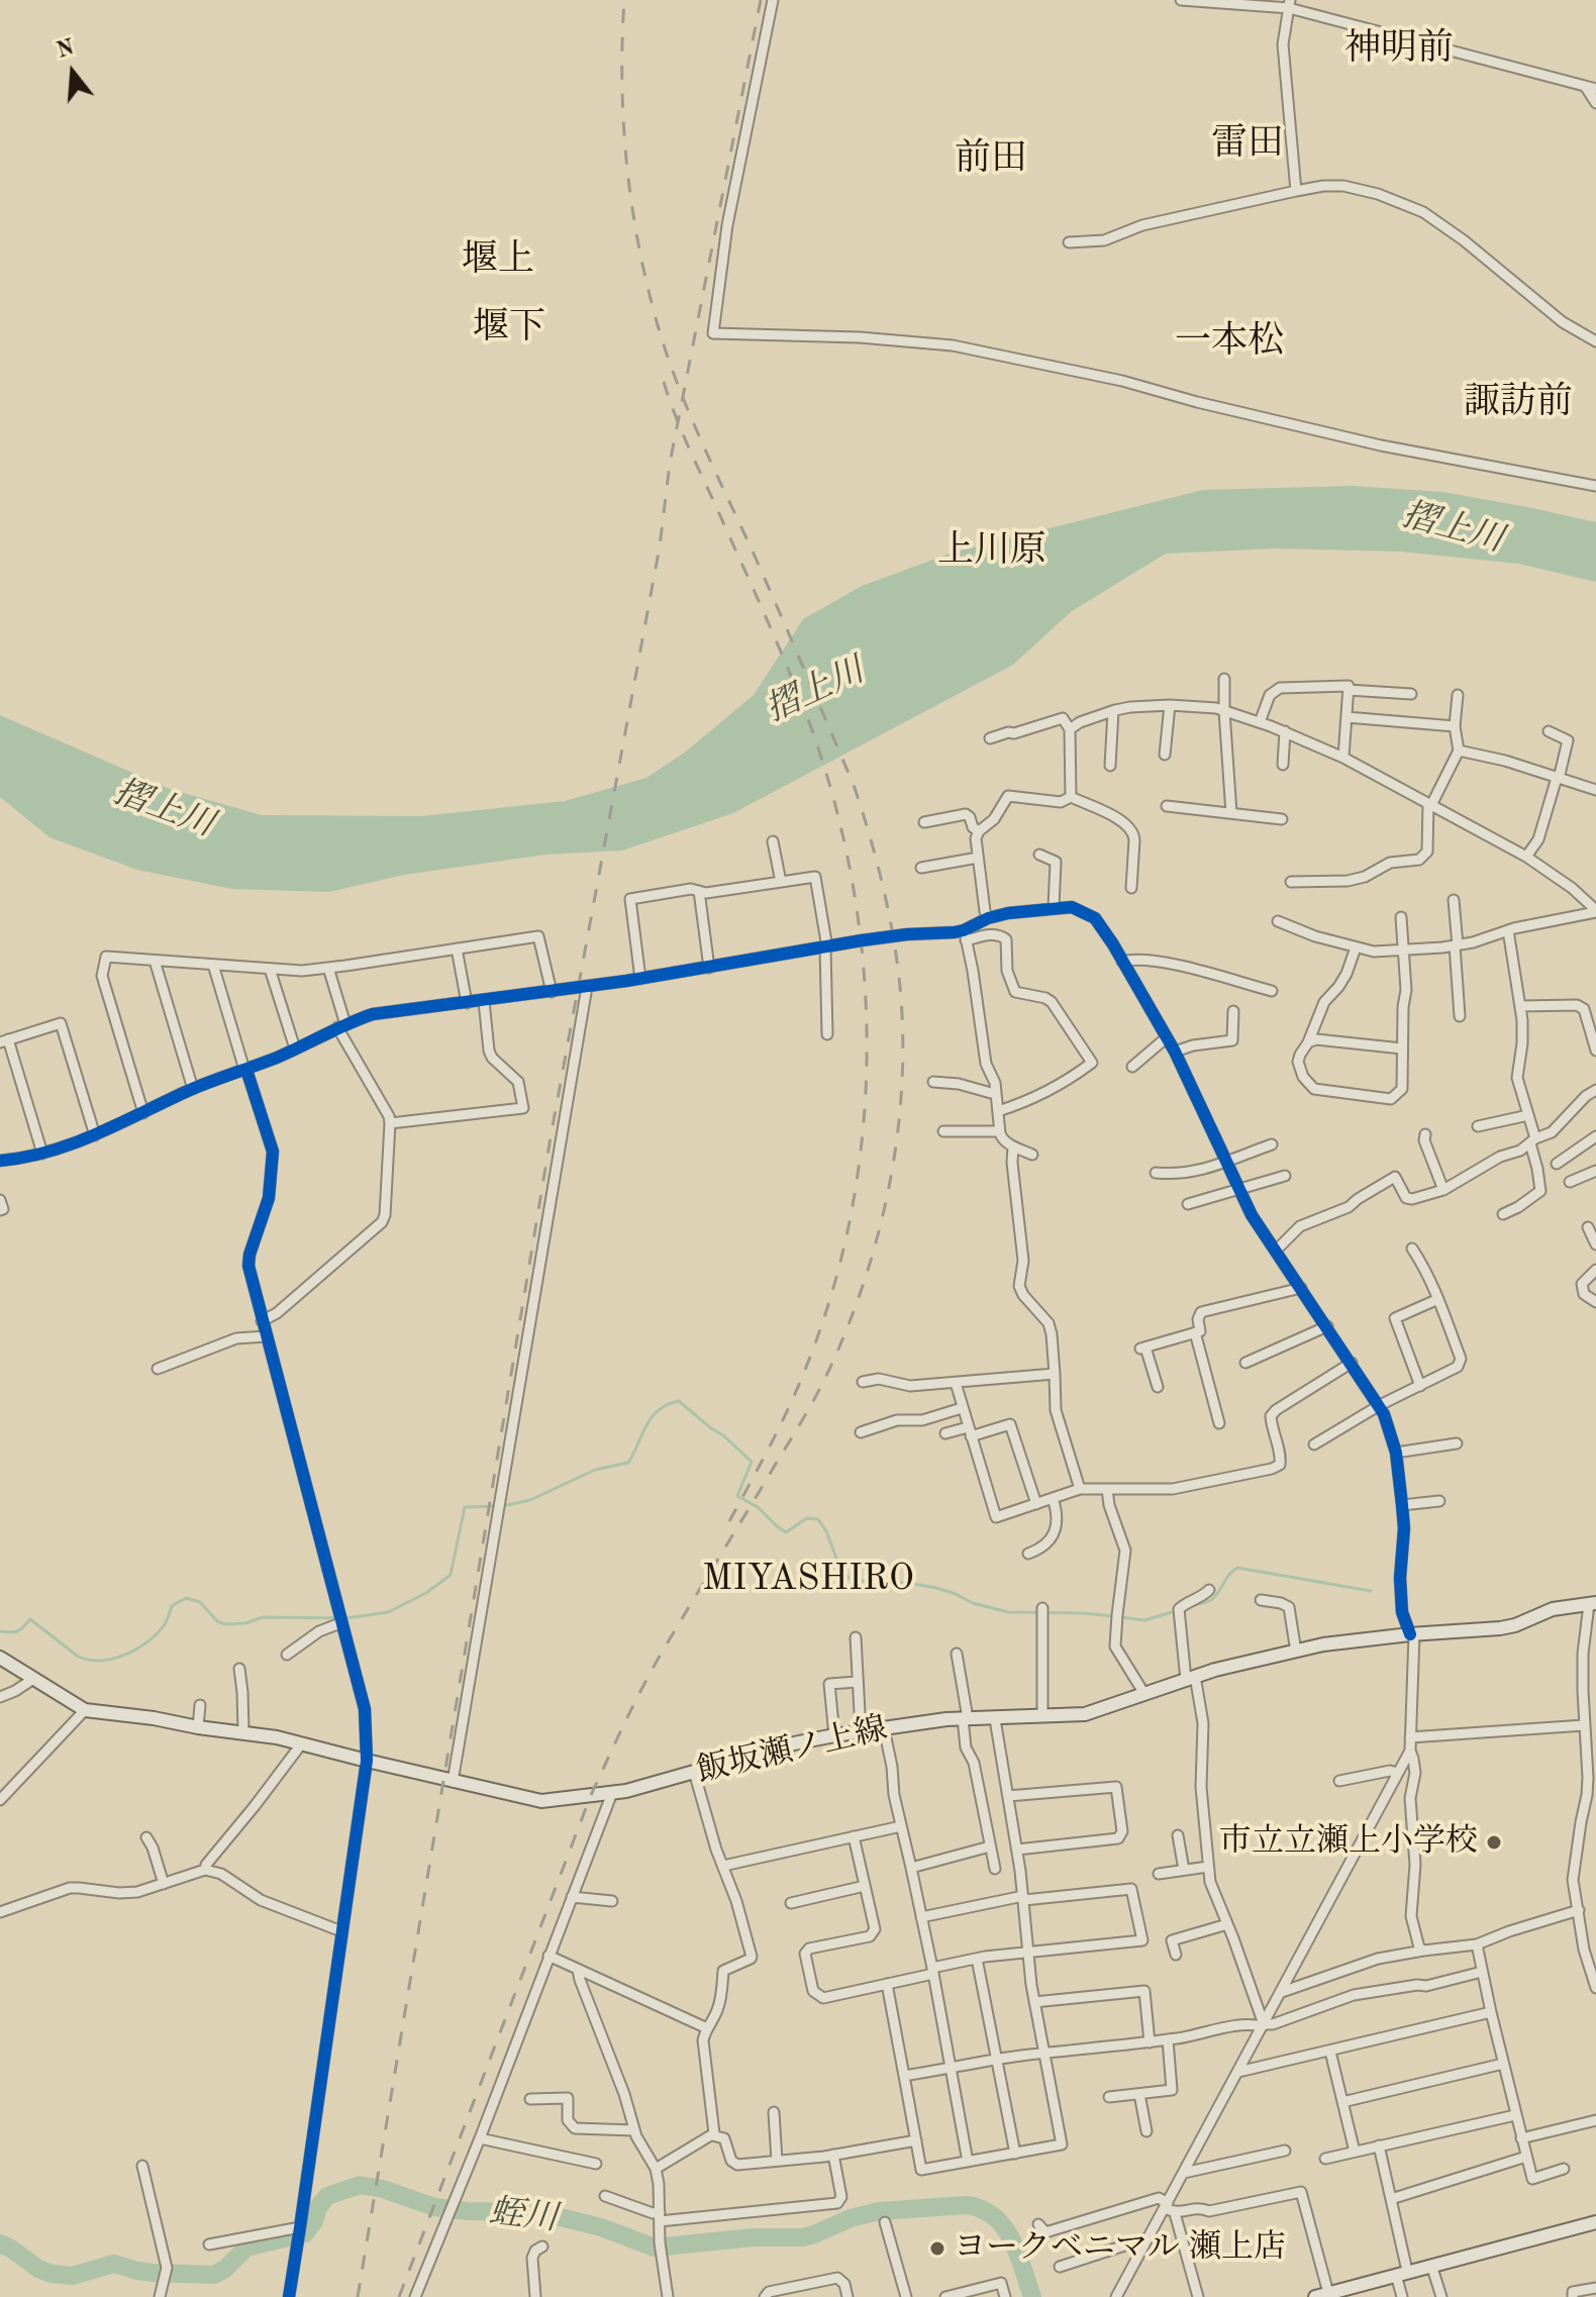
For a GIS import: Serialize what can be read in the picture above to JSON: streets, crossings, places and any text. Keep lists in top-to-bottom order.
{
  "streets": {
    "main road": ["飯坂瀬ノ上線"]
  },
  "districts": [
    "神明前",
    "雷田",
    "前田",
    "堰上",
    "堰下",
    "一本松",
    "諏訪前",
    "上川原",
    "MIYASHIRO"
  ],
  "water": ["摺上川", "蛭川"],
  "places": ["市立立瀬上小学校", "ヨークベニマル 瀬上店"],
  "north": "top"
}
